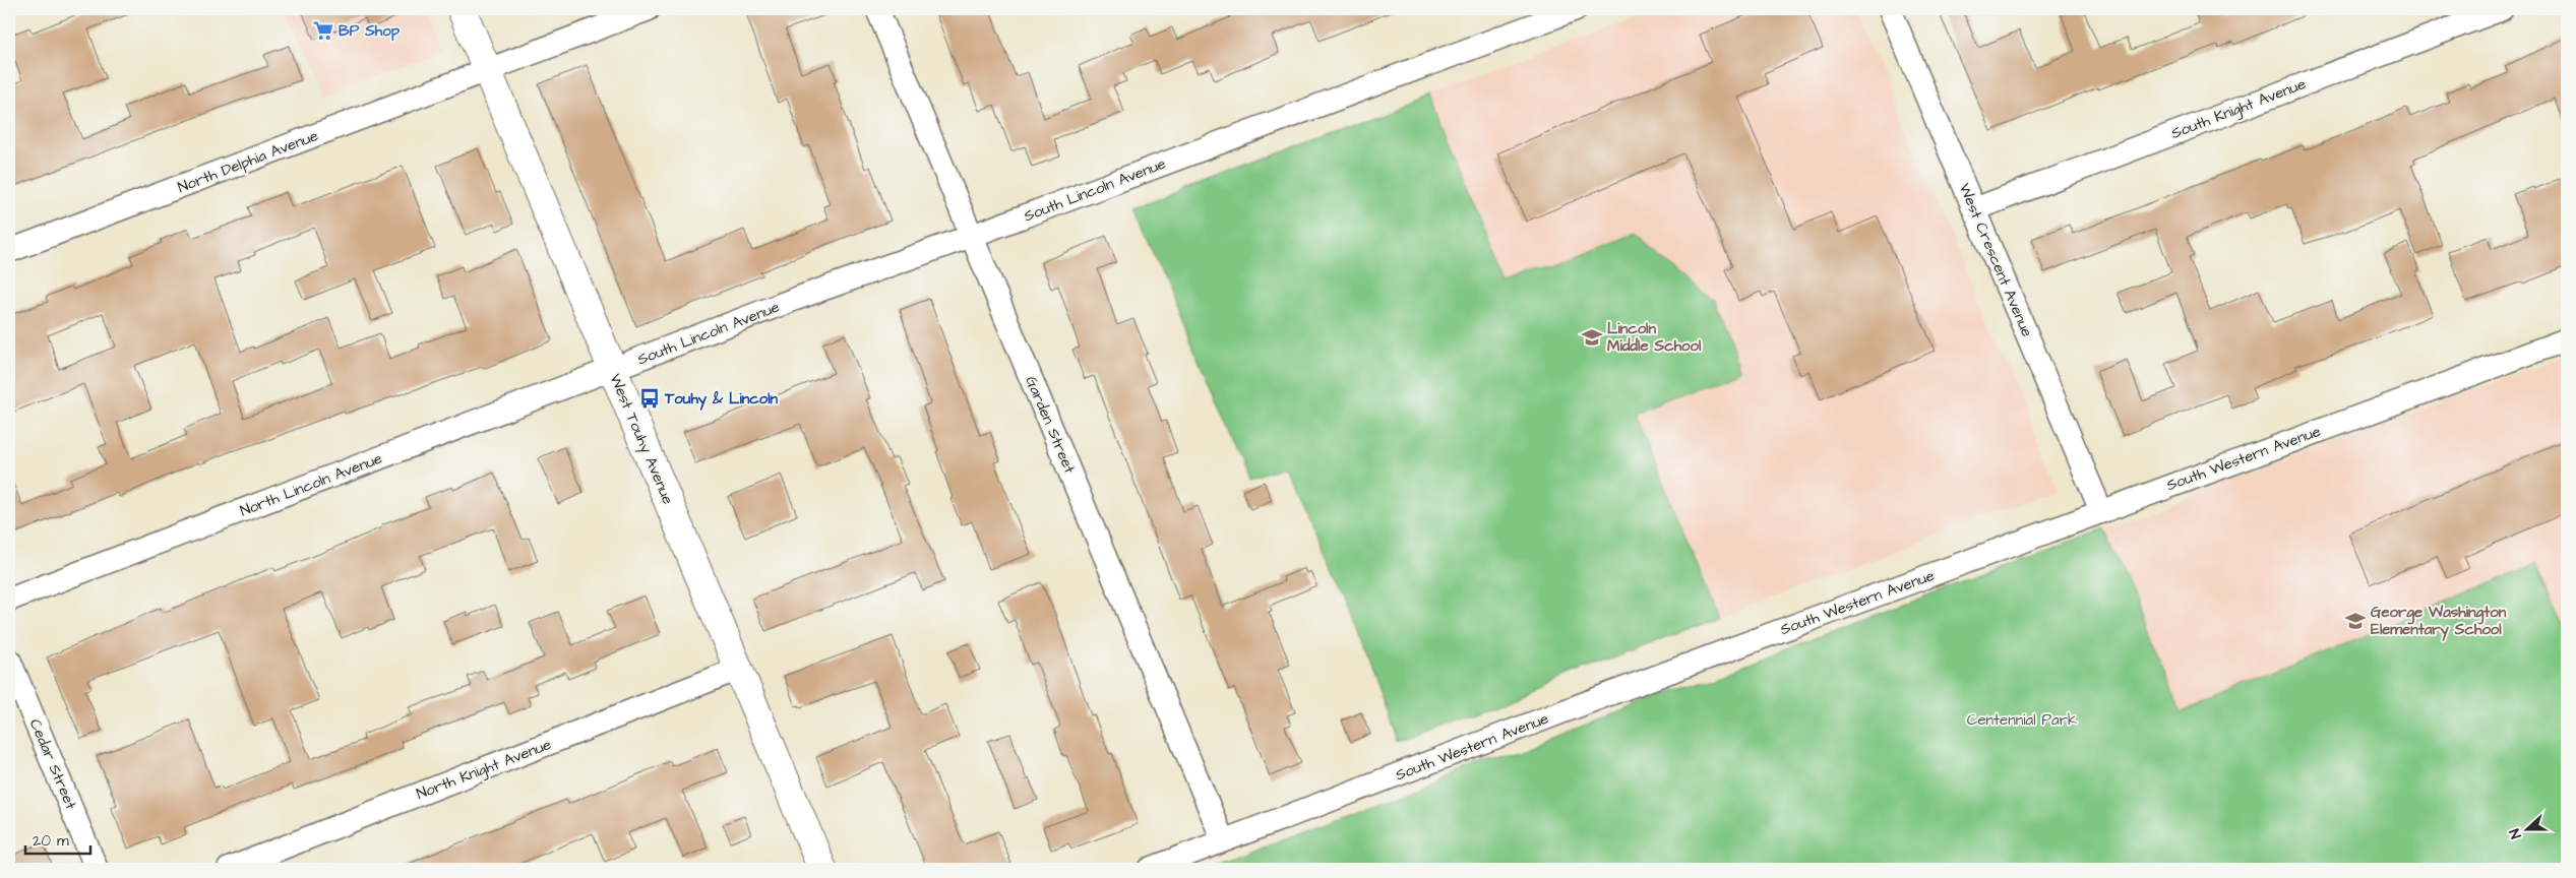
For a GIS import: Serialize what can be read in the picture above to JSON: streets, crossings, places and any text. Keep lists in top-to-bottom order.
{
  "streets": {
    "main road": ["West Touhy Avenue"],
    "street": [
      "South Knight Avenue",
      "North Delphia Avenue",
      "South Lincoln Avenue",
      "West Crescent Avenue",
      "Garden Street",
      "South Western Avenue",
      "North Lincoln Avenue",
      "Cedar Street",
      "North Knight Avenue"
    ]
  },
  "crossings": [
    ["South Knight Avenue", "West Crescent Avenue"],
    ["North Delphia Avenue", "West Touhy Avenue"],
    ["South Lincoln Avenue", "Garden Street"],
    ["South Lincoln Avenue", "West Touhy Avenue"],
    ["South Lincoln Avenue", "North Lincoln Avenue"],
    ["West Crescent Avenue", "South Western Avenue"],
    ["Garden Street", "South Western Avenue"],
    ["West Touhy Avenue", "North Lincoln Avenue"],
    ["West Touhy Avenue", "North Knight Avenue"]
  ],
  "parks": ["Centennial Park"],
  "places": {
    "supermarket": ["BP Shop"],
    "school or university": ["Lincoln Middle School", "George Washington Elementary School"],
    "bus stop": ["Touhy & Lincoln"]
  },
  "scale_bar": "20 m",
  "north": "left"
}
